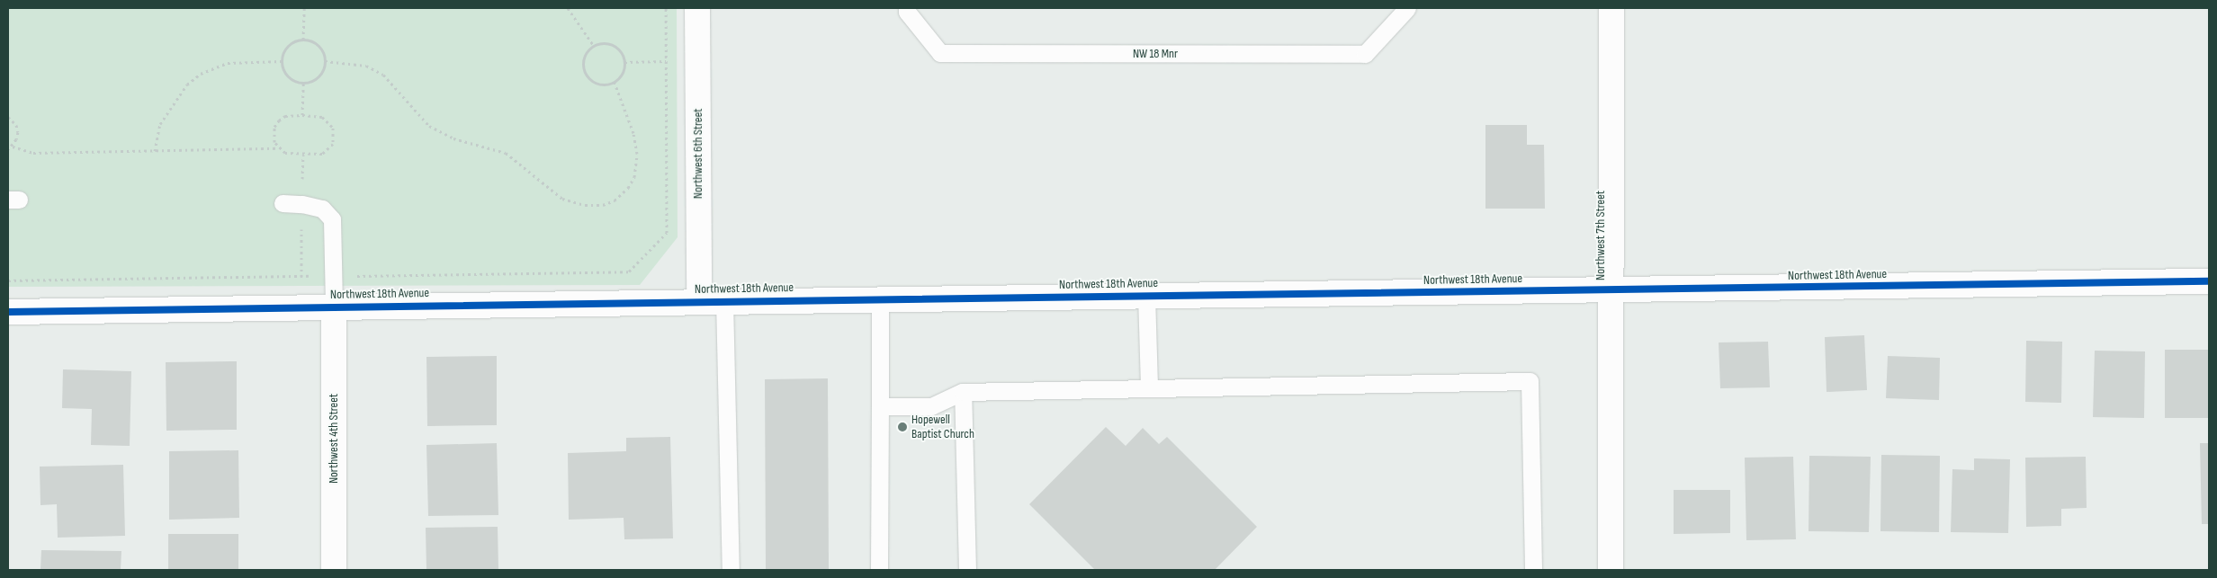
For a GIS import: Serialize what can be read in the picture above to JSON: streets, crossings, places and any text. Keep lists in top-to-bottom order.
{
  "streets": {
    "street": [
      "Northwest 6th Street",
      "Northwest 7th Street",
      "Northwest 18th Avenue",
      "Northwest 4th Street"
    ],
    "lane": ["NW 18 Mnr"]
  },
  "crossings": [
    ["Northwest 6th Street", "Northwest 18th Avenue"],
    ["Northwest 7th Street", "Northwest 18th Avenue"],
    ["Northwest 18th Avenue", "Northwest 4th Street"]
  ],
  "places": ["Hopewell Baptist Church"]
}
